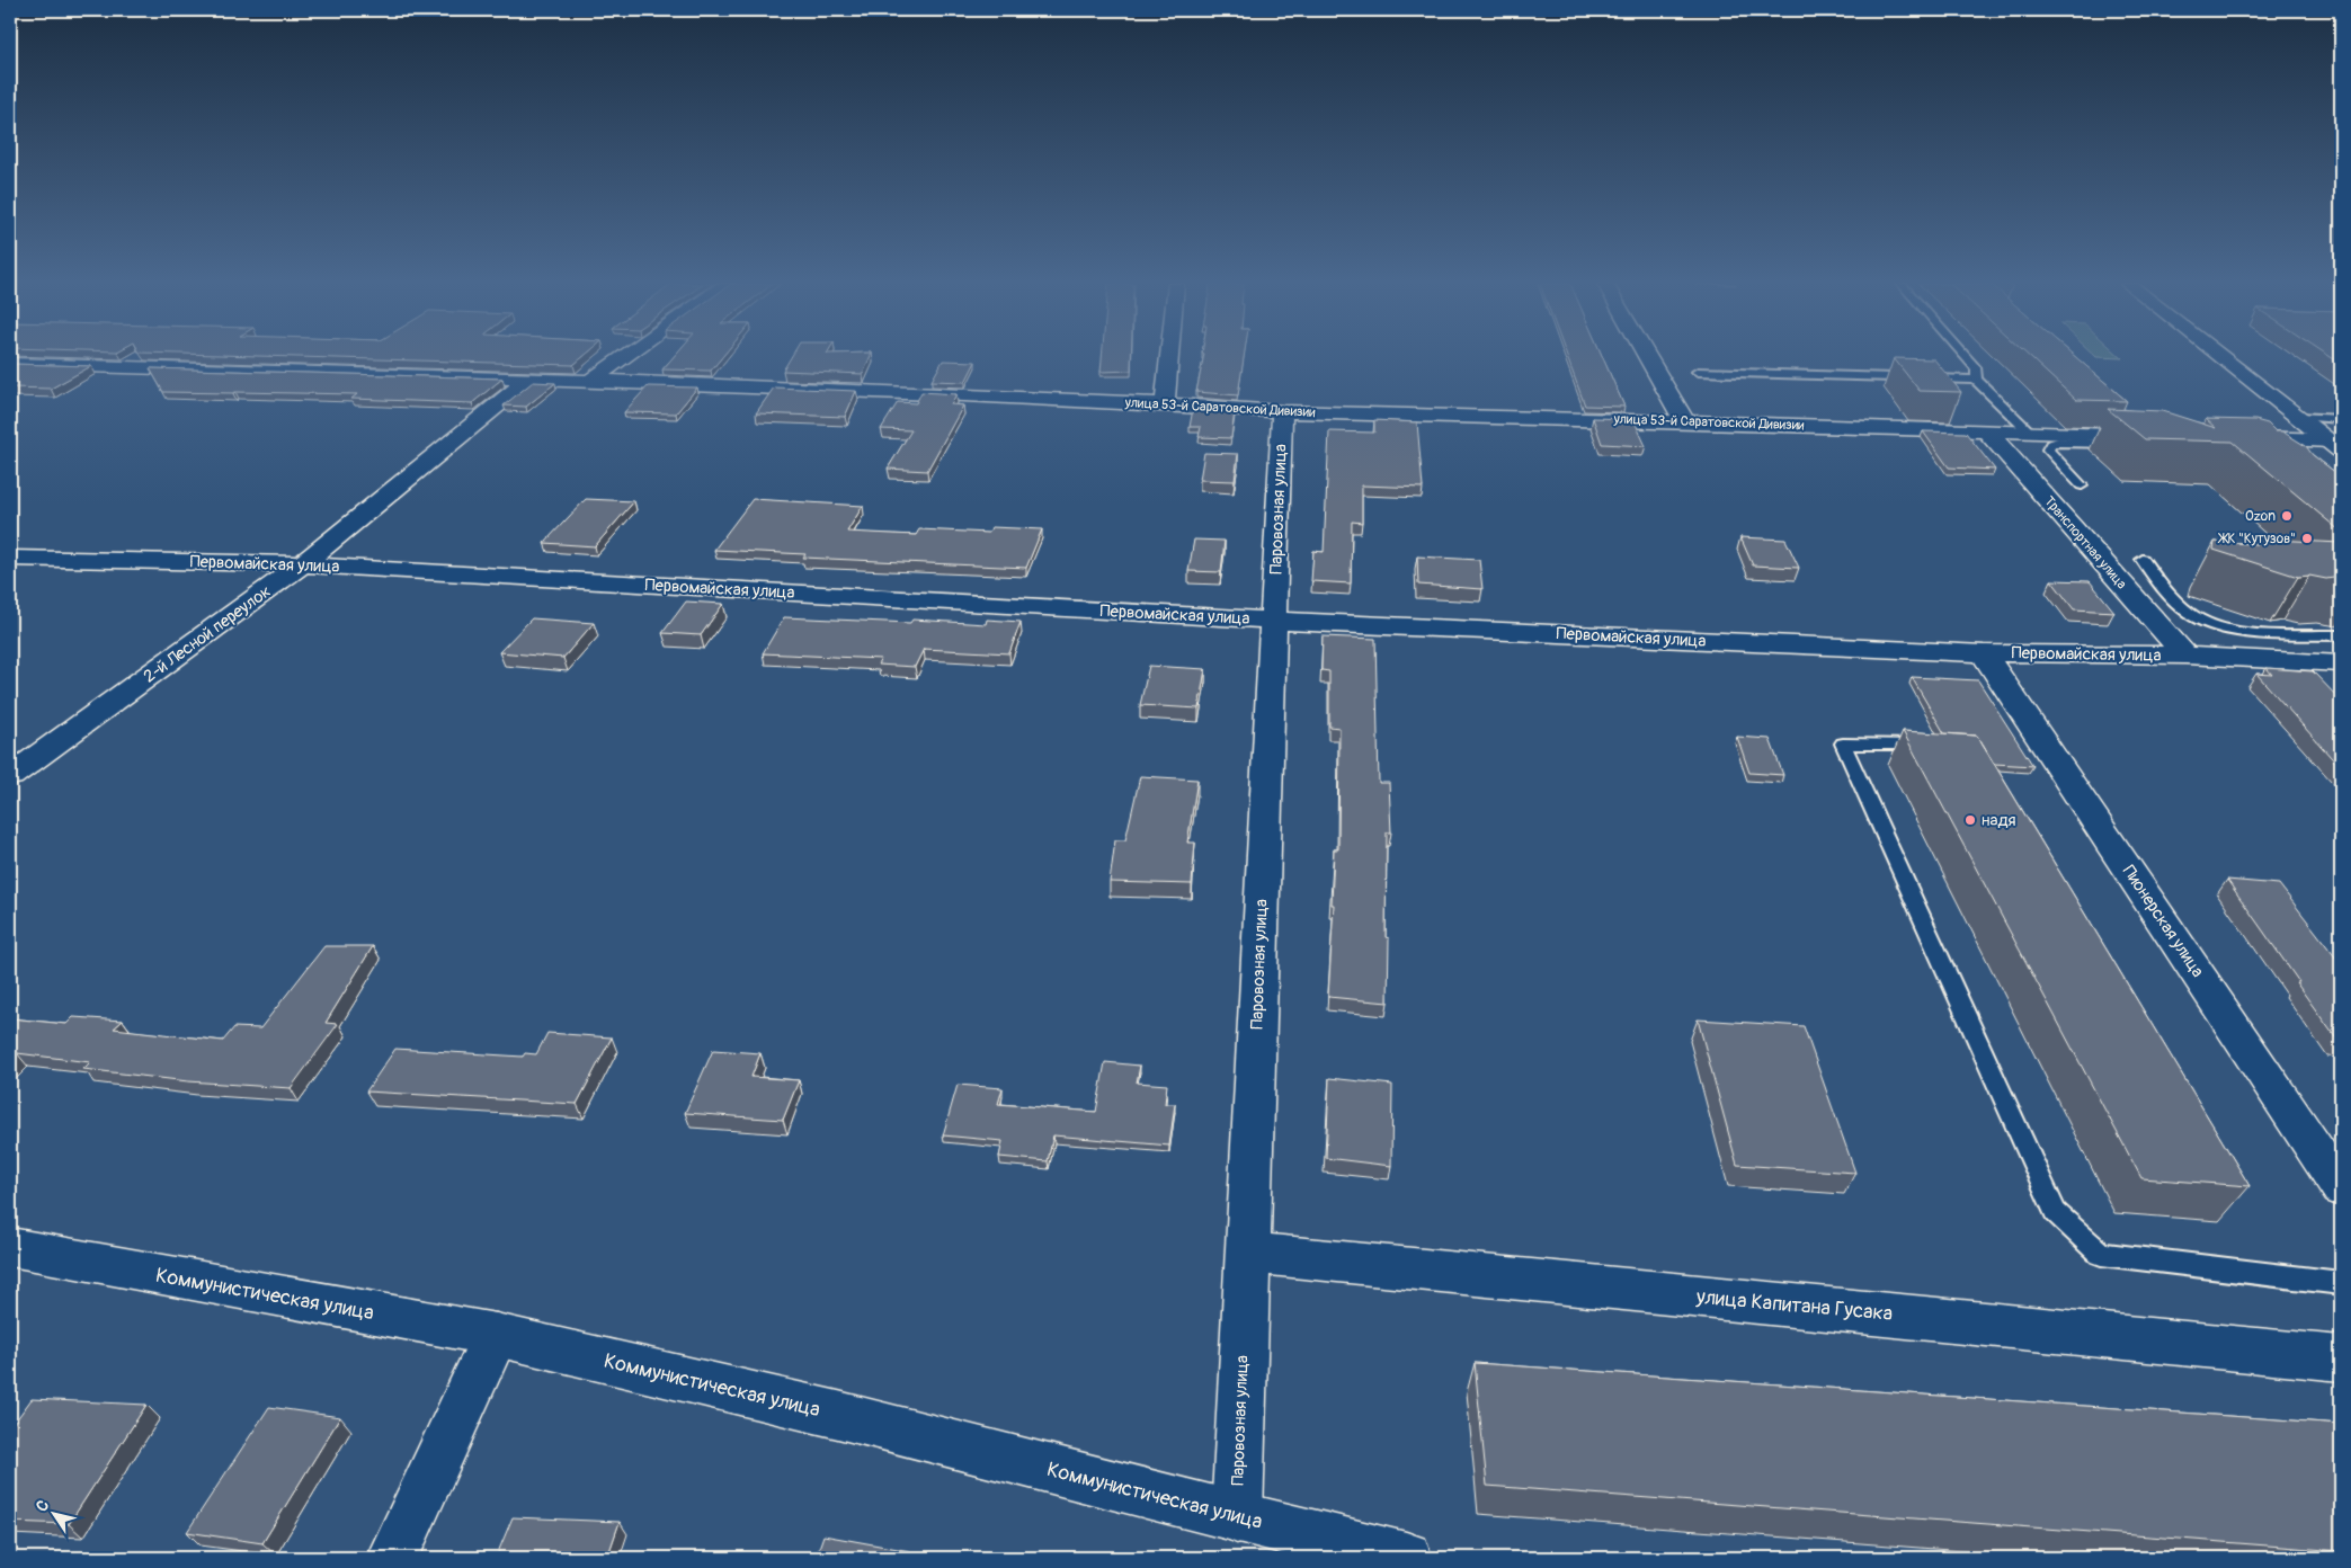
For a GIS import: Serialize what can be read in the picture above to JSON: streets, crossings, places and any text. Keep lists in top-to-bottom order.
{
  "streets": {
    "street": [
      "улица 53-й Саратовской Дивизии",
      "Паровозная улица",
      "Транспортная улица",
      "Первомайская улица",
      "2-й Лесной переулок",
      "Пионерская улица",
      "Коммунистическая улица",
      "улица Капитана Гусака"
    ]
  },
  "crossings": [
    ["улица 53-й Саратовской Дивизии", "Паровозная улица"],
    ["улица 53-й Саратовской Дивизии", "Транспортная улица"],
    ["улица 53-й Саратовской Дивизии", "2-й Лесной переулок"],
    ["Паровозная улица", "Первомайская улица"],
    ["Паровозная улица", "Коммунистическая улица"],
    ["Паровозная улица", "улица Капитана Гусака"],
    ["Транспортная улица", "Первомайская улица"],
    ["Первомайская улица", "2-й Лесной переулок"],
    ["Первомайская улица", "Пионерская улица"]
  ],
  "places": ["Ozon", "ЖК \"Кутузов\"", "надя"],
  "north": "top left"
}
